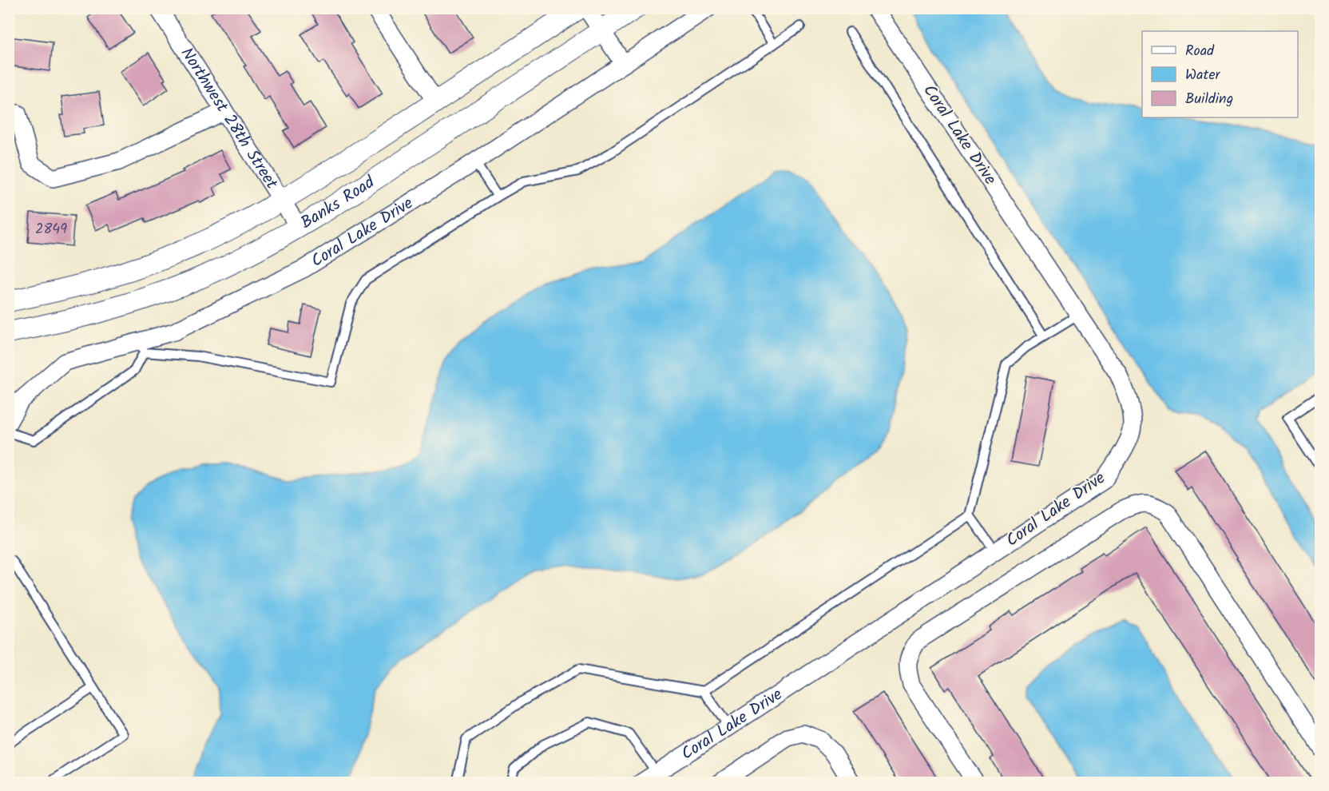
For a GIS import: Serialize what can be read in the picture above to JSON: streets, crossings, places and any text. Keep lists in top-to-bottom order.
{
  "streets": {
    "street": ["Northwest 28th Street", "Coral Lake Drive", "Banks Road"]
  },
  "crossings": [
    ["Northwest 28th Street", "Banks Road"]
  ],
  "house_numbers": ["2849"],
  "legend": ["Road", "Water", "Building"]
}
